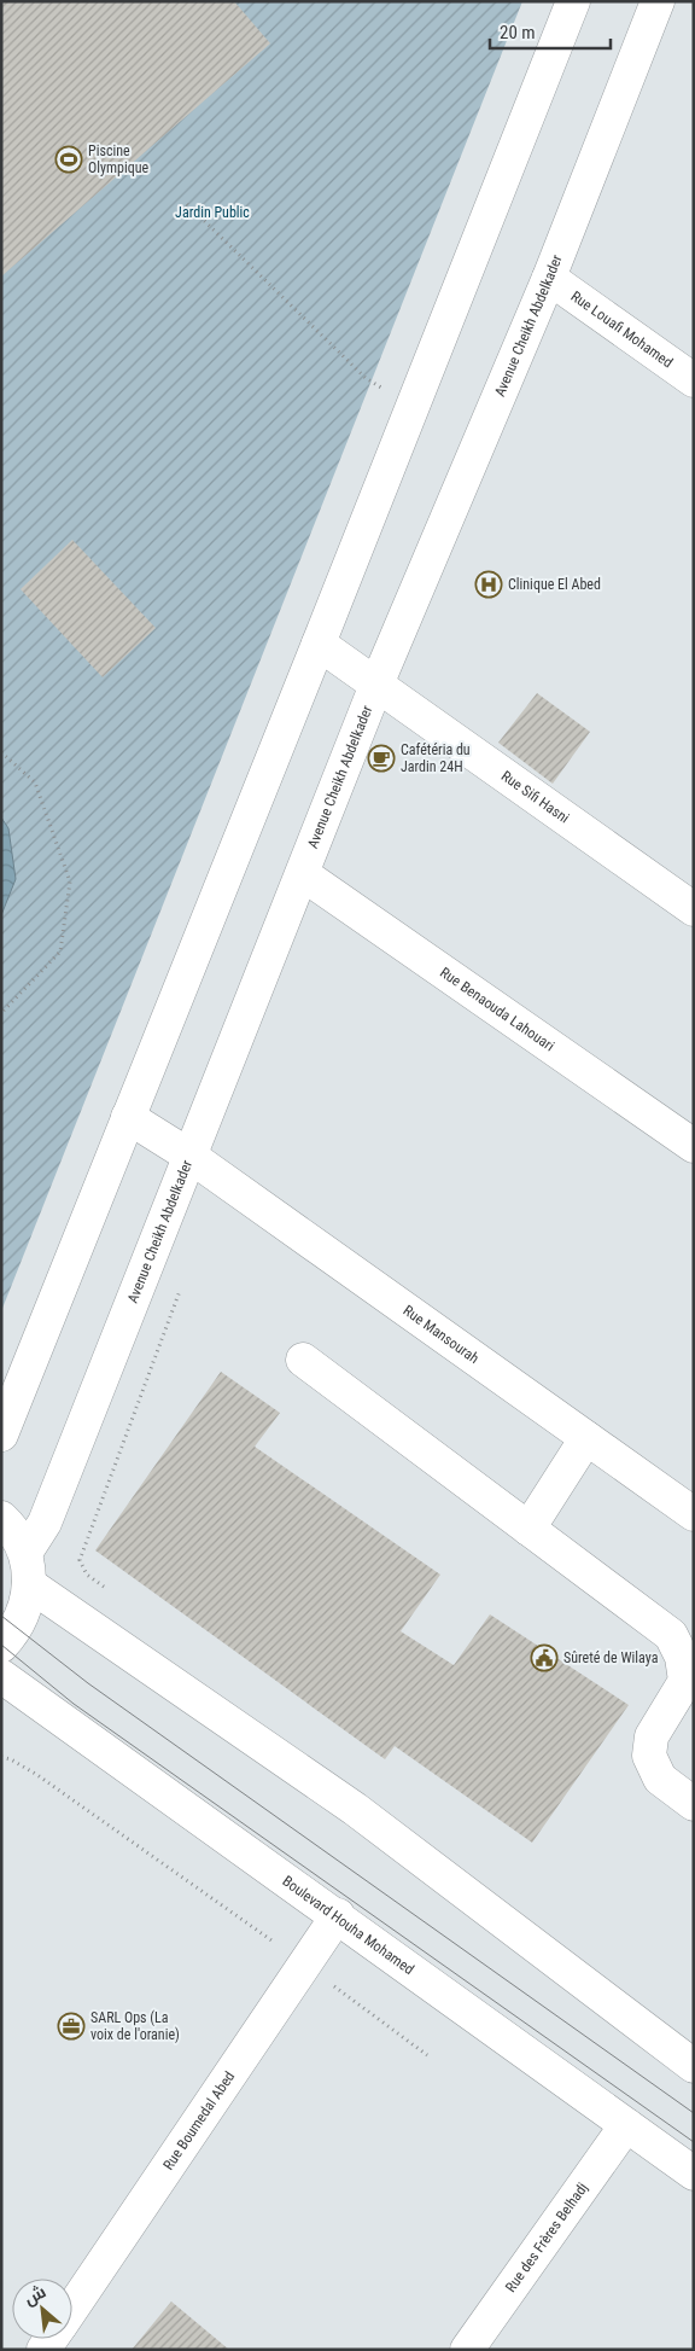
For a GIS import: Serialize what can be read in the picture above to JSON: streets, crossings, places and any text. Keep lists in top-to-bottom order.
{
  "streets": {
    "main road": [
      "Avenue Cheikh Abdelkader",
      "Rue Louafi Mohamed",
      "Rue Sifi Hasni",
      "Rue Benaouda Lahouari",
      "Rue Mansourah",
      "Boulevard Houha Mohamed",
      "Rue Boumedal Abed",
      "Rue des Frères Belhadj"
    ]
  },
  "crossings": [
    ["Avenue Cheikh Abdelkader", "Rue Louafi Mohamed"],
    ["Avenue Cheikh Abdelkader", "Rue Sifi Hasni"],
    ["Avenue Cheikh Abdelkader", "Rue Benaouda Lahouari"],
    ["Avenue Cheikh Abdelkader", "Rue Mansourah"],
    ["Boulevard Houha Mohamed", "Rue Boumedal Abed"],
    ["Boulevard Houha Mohamed", "Rue des Frères Belhadj"]
  ],
  "parks": ["Jardin Public"],
  "places": {
    "sports": ["Piscine Olympique"],
    "hospital": ["Clinique El Abed"],
    "cafe": ["Cafétéria du Jardin 24H"],
    "public building": ["Sûreté de Wilaya"],
    "office": ["SARL Ops (La voix de l'oranie)"]
  },
  "scale_bar": "20 m",
  "north": "top left"
}
